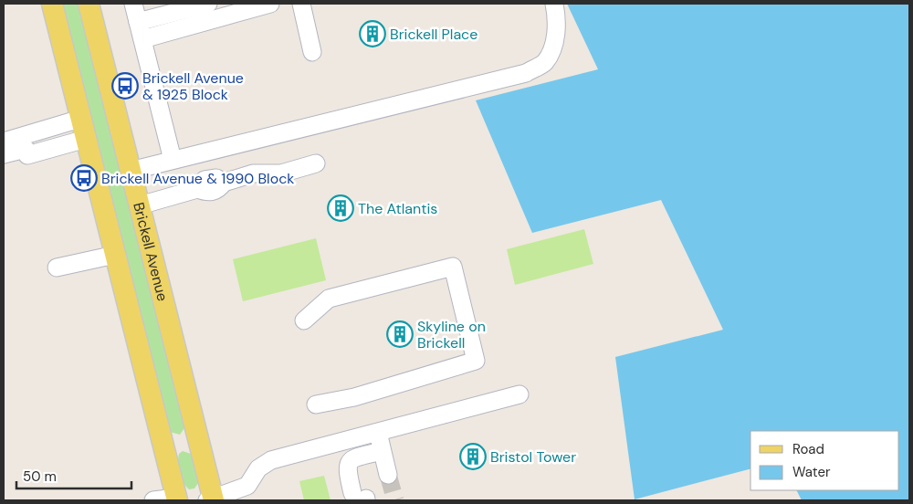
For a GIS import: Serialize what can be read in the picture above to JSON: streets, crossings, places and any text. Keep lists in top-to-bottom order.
{
  "streets": {
    "main road": ["Brickell Avenue"]
  },
  "places": {
    "building": [
      "Brickell Place",
      "The Atlantis",
      "Skyline on Brickell",
      "Bristol Tower"
    ],
    "bus stop": ["Brickell Avenue & 1925 Block", "Brickell Avenue & 1990 Block"]
  },
  "legend": ["Road", "Water"],
  "scale_bar": "50 m"
}
